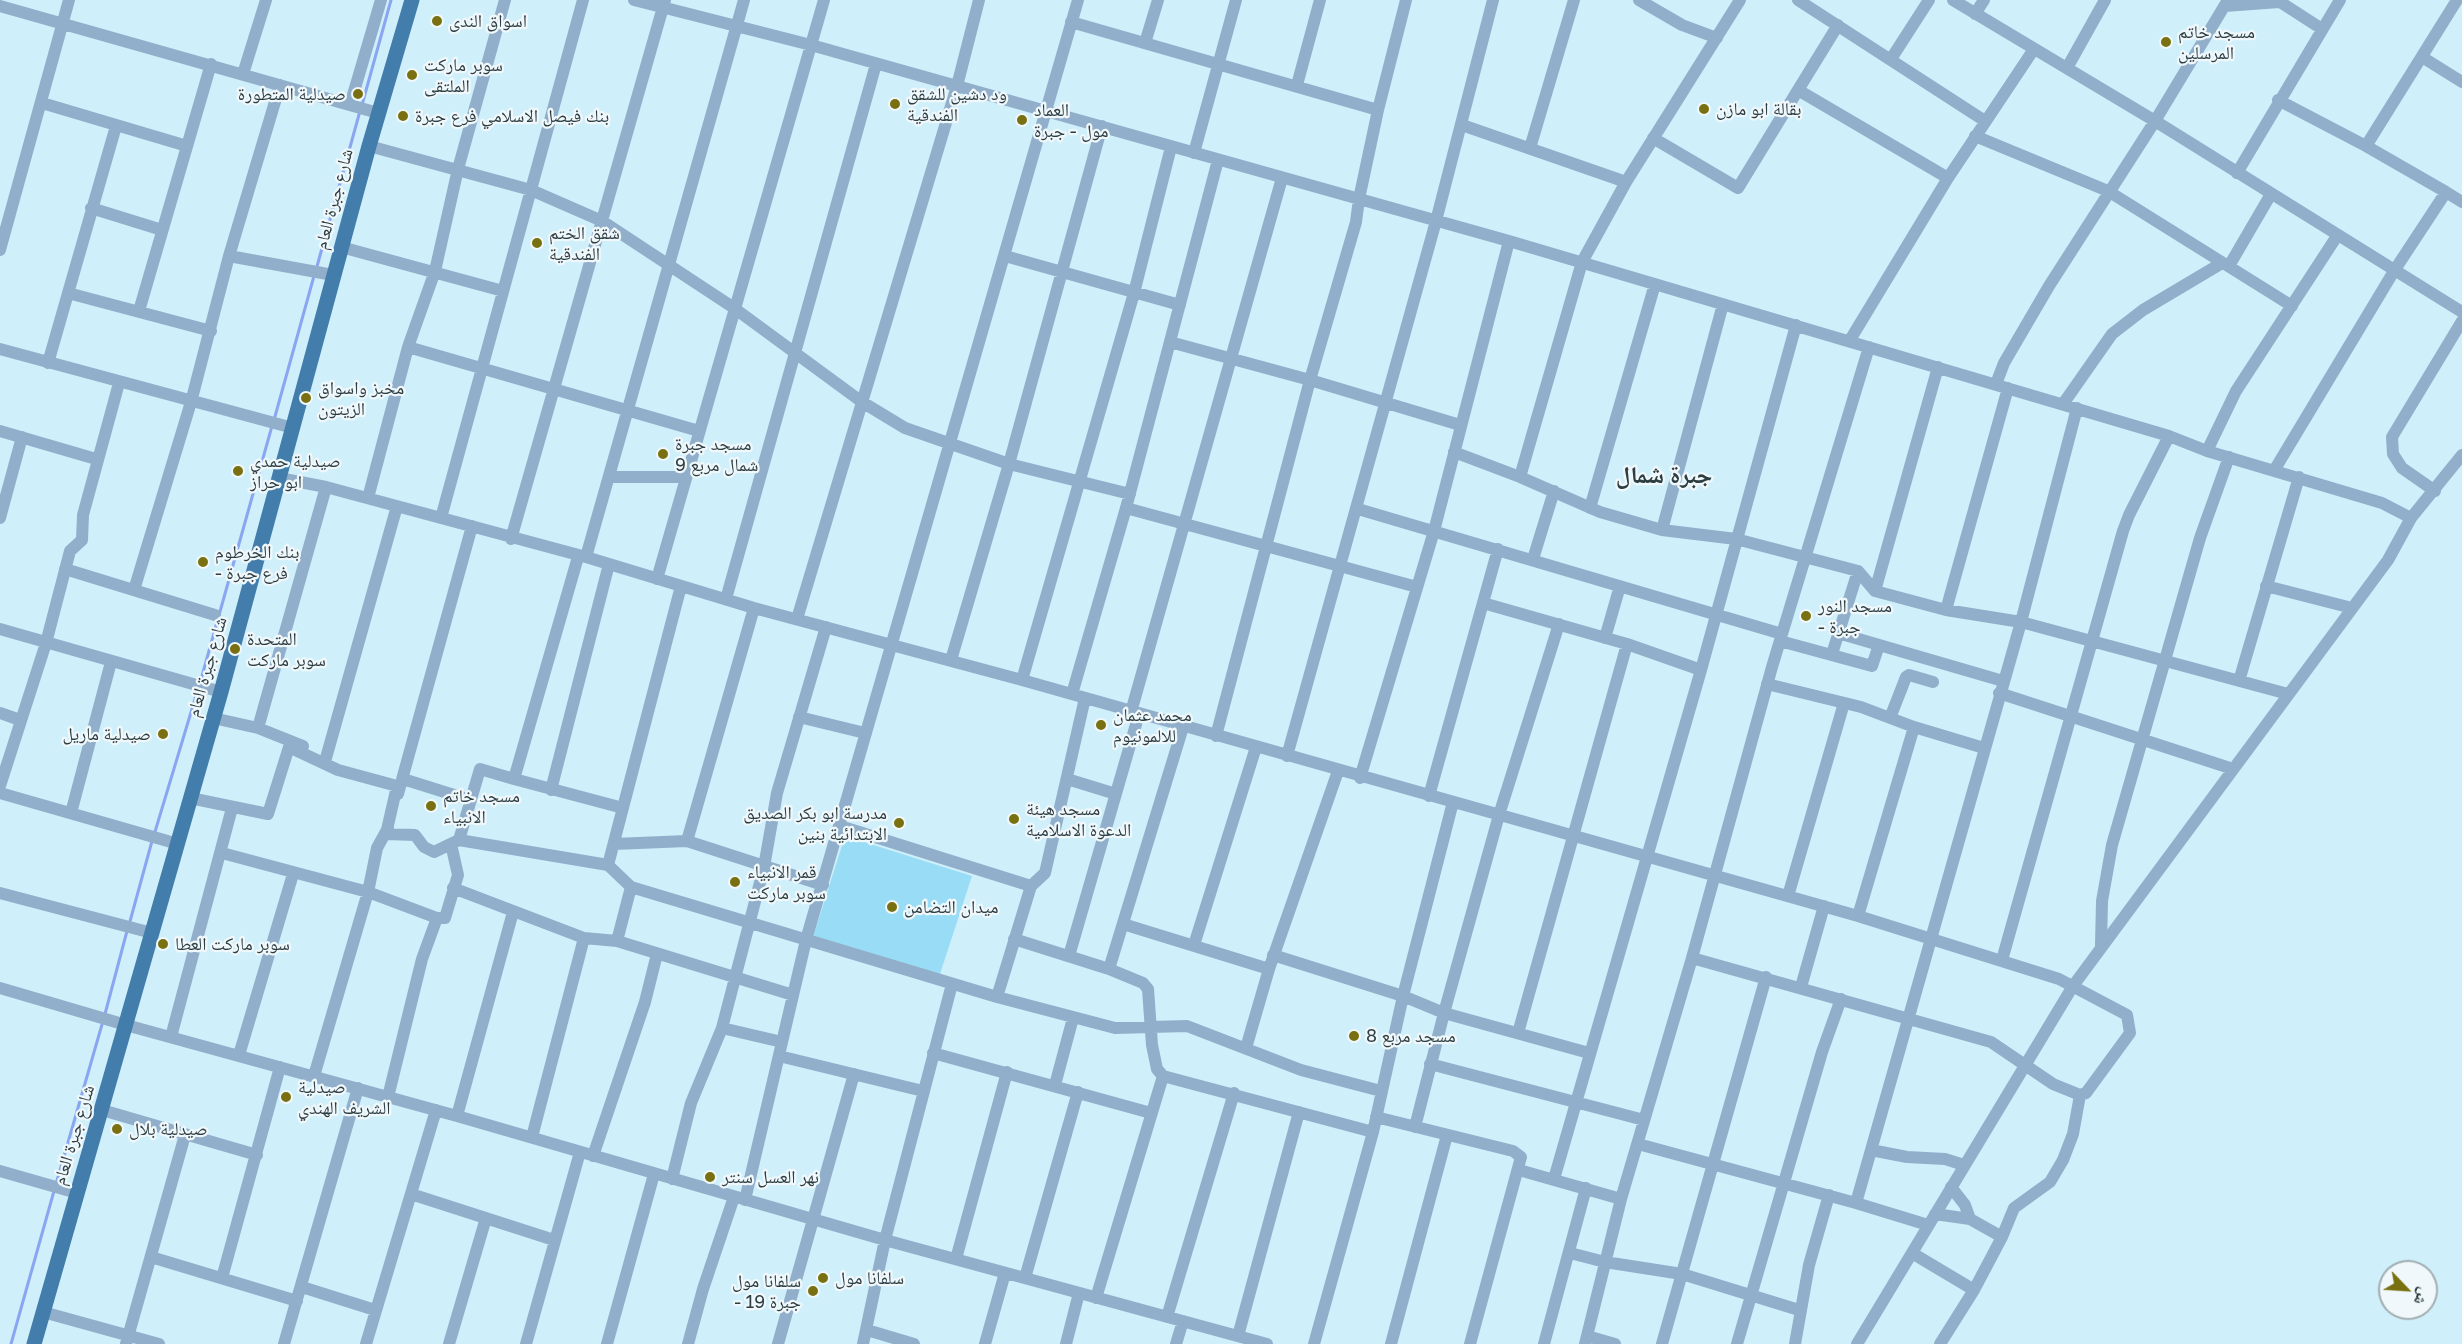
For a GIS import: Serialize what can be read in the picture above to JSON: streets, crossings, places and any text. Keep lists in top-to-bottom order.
{
  "streets": {
    "main road": ["شارع جبرة العام"]
  },
  "districts": ["جبرة شمال"],
  "places": [
    "اسواق الندى",
    "مسجد خاتم المرسلين",
    "سوبر ماركت الملتقى",
    "صيدلية المتطورة",
    "ود دشين للشقق الفندقية",
    "بقالة ابو مازن",
    "بنك فيصل الاسلامي فرع جبرة",
    "العماد مول - جبرة",
    "شقق الختم الفندقية",
    "مخبز واسواق الزيتون",
    "مسجد جبرة شمال مربع 9",
    "صيدلية حمدي ابو حراز",
    "بنك الخرطوم - فرع جبرة",
    "مسجد النور - جبرة",
    "المتحدة سوبر ماركت",
    "محمد عثمان للالمونيوم",
    "صيدلية ماريل",
    "مسجد خاتم الانبياء",
    "مسجد هيئة الدعوة الاسلامية",
    "مدرسة ابو بكر الصديق الابتدائية بنين",
    "قمر الانبياء سوبر ماركت",
    "ميدان التضامن",
    "سوبر ماركت العطا",
    "مسجد مربع 8",
    "صيدلية الشريف الهندي",
    "صيدلية بلال",
    "نهر العسل سنتر",
    "سلفانا مول",
    "سلفانا مول - جبرة 19"
  ],
  "north": "bottom right"
}
